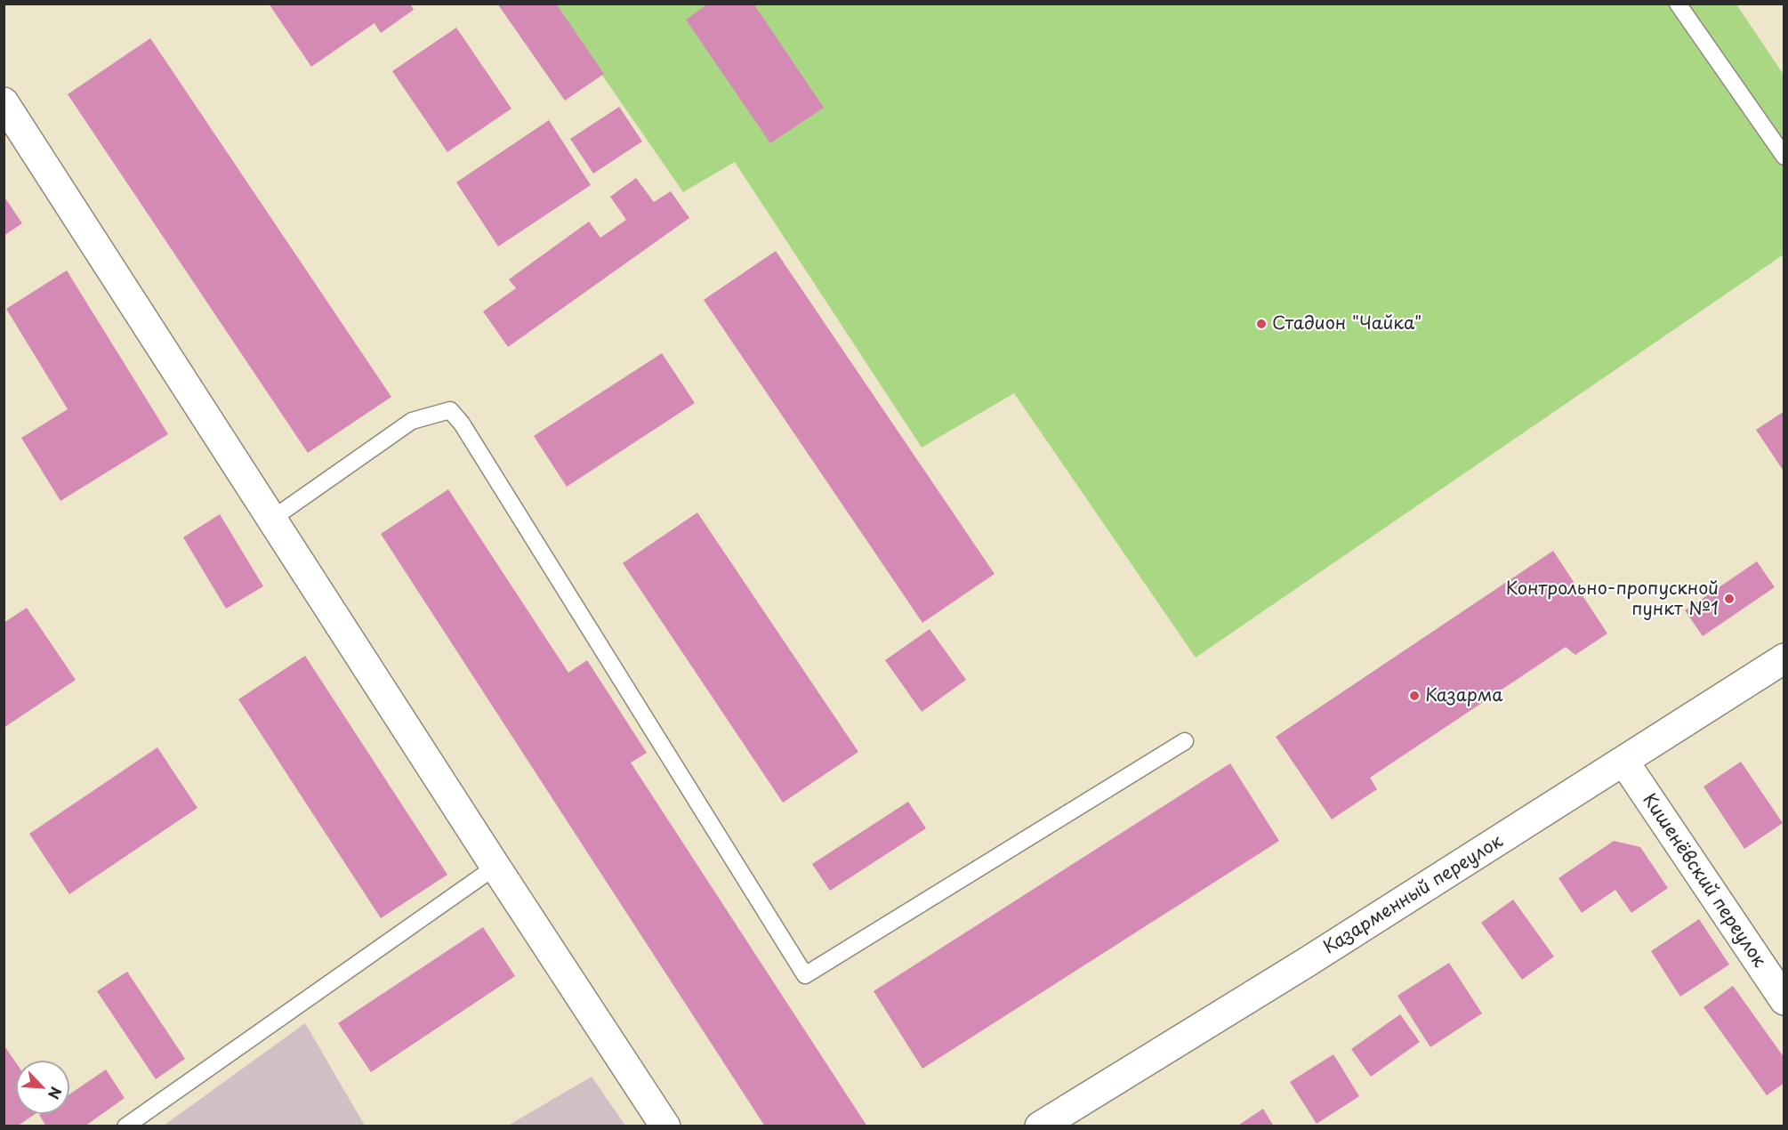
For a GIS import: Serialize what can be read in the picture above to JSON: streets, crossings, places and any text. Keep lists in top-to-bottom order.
{
  "streets": {
    "street": ["Кишенёвский переулок", "Казарменный переулок"]
  },
  "crossings": [
    ["Кишенёвский переулок", "Казарменный переулок"]
  ],
  "places": ["Стадион \"Чайка\"", "Контрольно-пропускной пункт №1", "Казарма"],
  "north": "bottom right"
}
